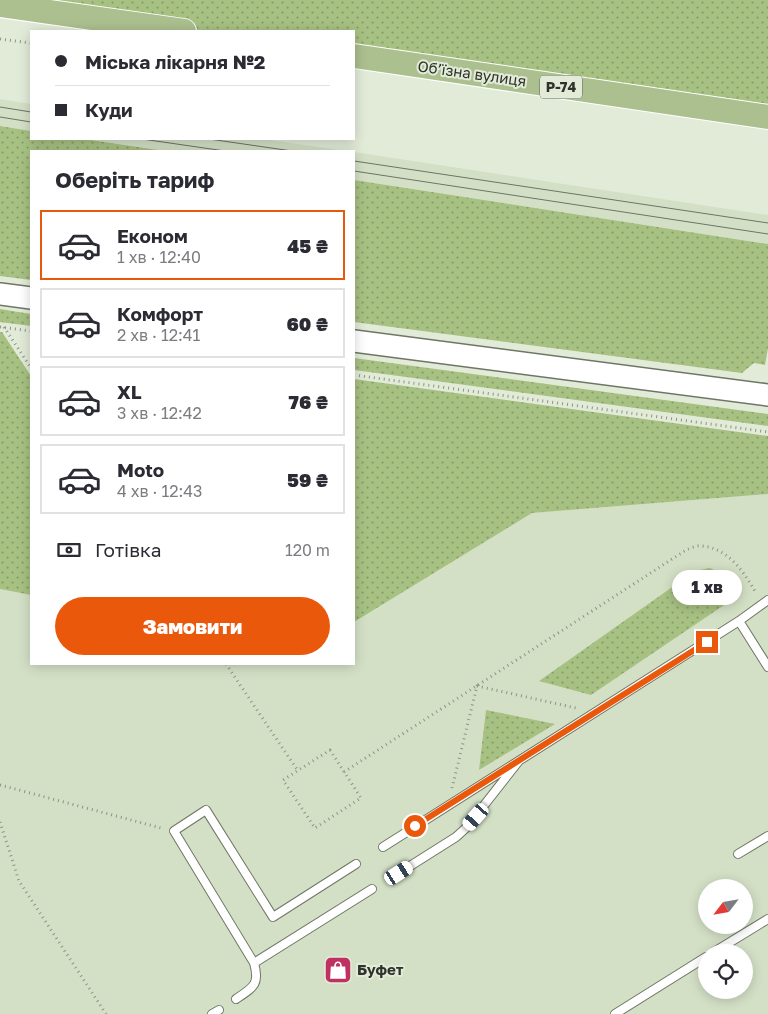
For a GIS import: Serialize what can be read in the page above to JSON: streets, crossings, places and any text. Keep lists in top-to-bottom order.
{
  "streets": {
    "main road": ["Обʼїзна вулиця", "Р-74"]
  },
  "places": {
    "shop": ["Буфет"]
  },
  "north": "bottom left",
  "page": {
    "banner": ["Міська лікарня №2", "Куди"],
    "heading": "Оберіть тариф",
    "list": [
      {
        "name": "Економ",
        "note": "1 хв · 12:40",
        "value": "45 ₴"
      },
      {
        "name": "Комфорт",
        "note": "2 хв · 12:41",
        "value": "60 ₴"
      },
      {
        "name": "XL",
        "note": "3 хв · 12:42",
        "value": "76 ₴"
      },
      {
        "name": "Moto",
        "note": "4 хв · 12:43",
        "value": "59 ₴"
      }
    ],
    "pay": ["Готівка", "120 m"],
    "bubble": "1 хв",
    "buttons": "Замовити"
  }
}
